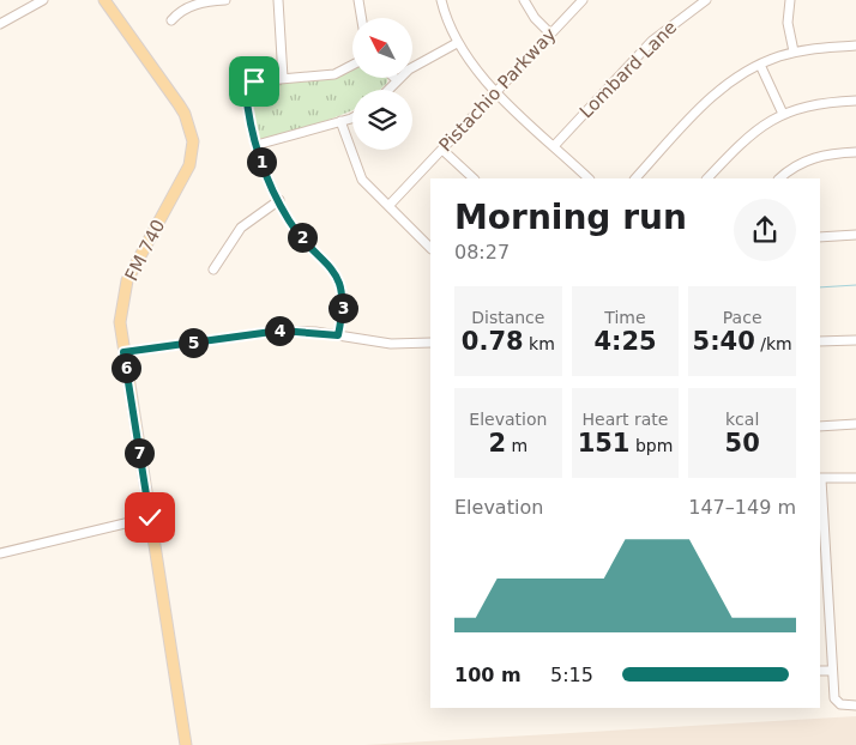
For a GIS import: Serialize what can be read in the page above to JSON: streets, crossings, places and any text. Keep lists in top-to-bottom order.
{
  "streets": {
    "main road": ["FM 740"],
    "street": ["Lombard Lane", "Pistachio Parkway"]
  },
  "north": "top left",
  "page": {
    "pins": [
      "1",
      "2",
      "3",
      "4",
      "5",
      "6",
      "7"
    ],
    "heading": ["Morning run", "08:27"],
    "stats": [
      ["Distance", "0.78 km"],
      ["Time", "4:25"],
      ["Pace", "5:40 /km"],
      ["Elevation", "2 m"],
      ["Heart rate", "151 bpm"],
      ["kcal", "50"]
    ],
    "chart": ["Elevation", "147–149 m"],
    "list": [
      {
        "name": "100 m",
        "note": "5:15"
      }
    ]
  }
}
